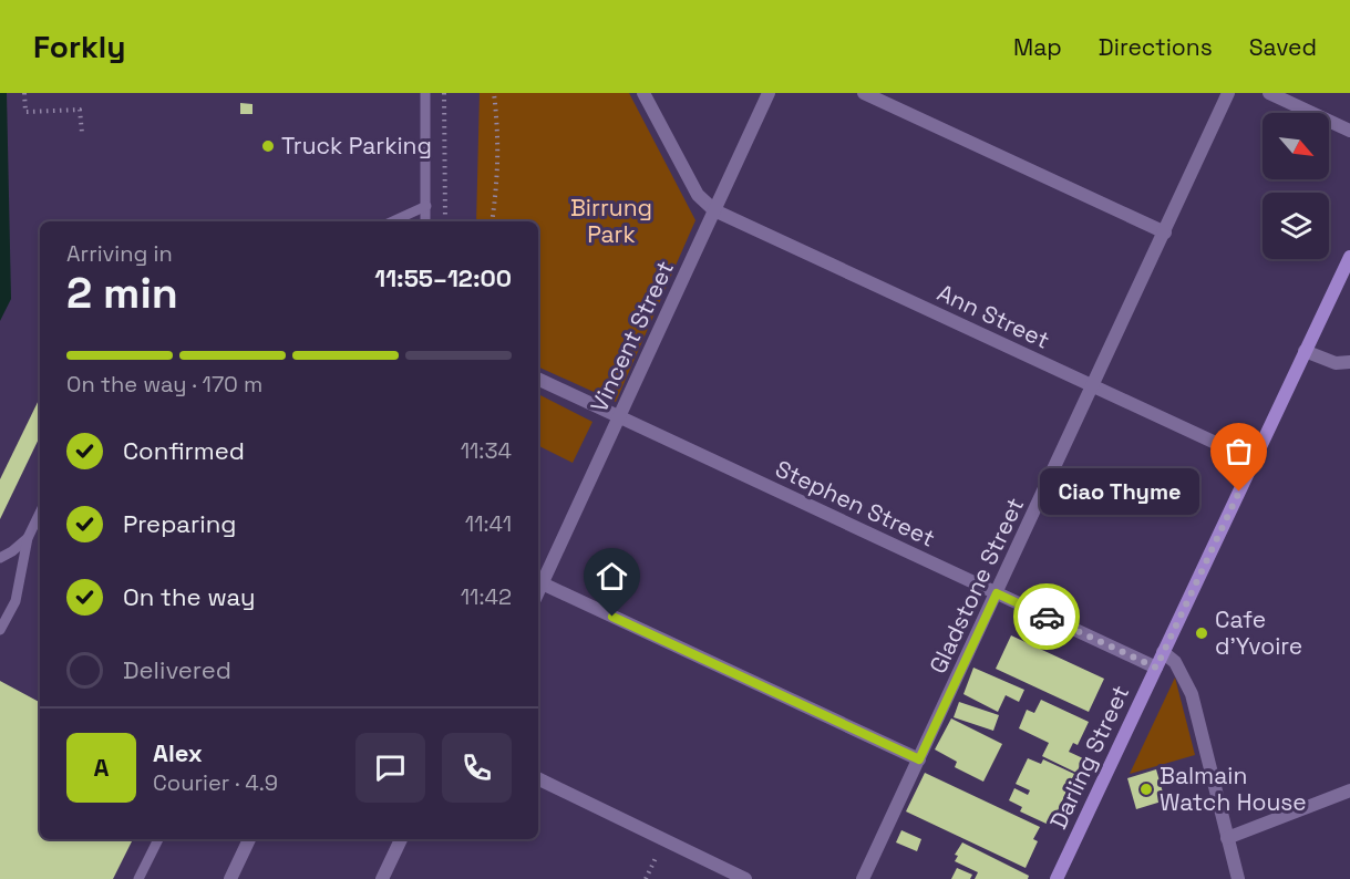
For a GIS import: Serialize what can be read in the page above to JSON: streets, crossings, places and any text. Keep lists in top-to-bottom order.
{
  "streets": {
    "street": [
      "Ann Street",
      "Vincent Street",
      "Stephen Street",
      "Gladstone Street",
      "Darling Street"
    ]
  },
  "crossings": [
    ["Ann Street", "Vincent Street"],
    ["Ann Street", "Gladstone Street"],
    ["Ann Street", "Darling Street"],
    ["Vincent Street", "Stephen Street"],
    ["Stephen Street", "Gladstone Street"],
    ["Stephen Street", "Darling Street"]
  ],
  "parks": ["Birrung Park"],
  "places": [
    "Truck Parking",
    "Ciao Thyme",
    "Cafe d'Yvoire",
    "Balmain Watch House"
  ],
  "north": "bottom right",
  "page": {
    "header": "Forkly",
    "nav": ["Map", "Directions", "Saved"],
    "heading": ["2 min", "Arriving in", "11:55–12:00"],
    "panel": ["Alex", "Courier · 4.9"],
    "bar": "On the way · 170 m",
    "list": [
      ["Confirmed", "11:34"],
      ["Preparing", "11:41"],
      ["On the way", "11:42"],
      "Delivered"
    ],
    "bubble": "Ciao Thyme",
    "round": "A"
  }
}
